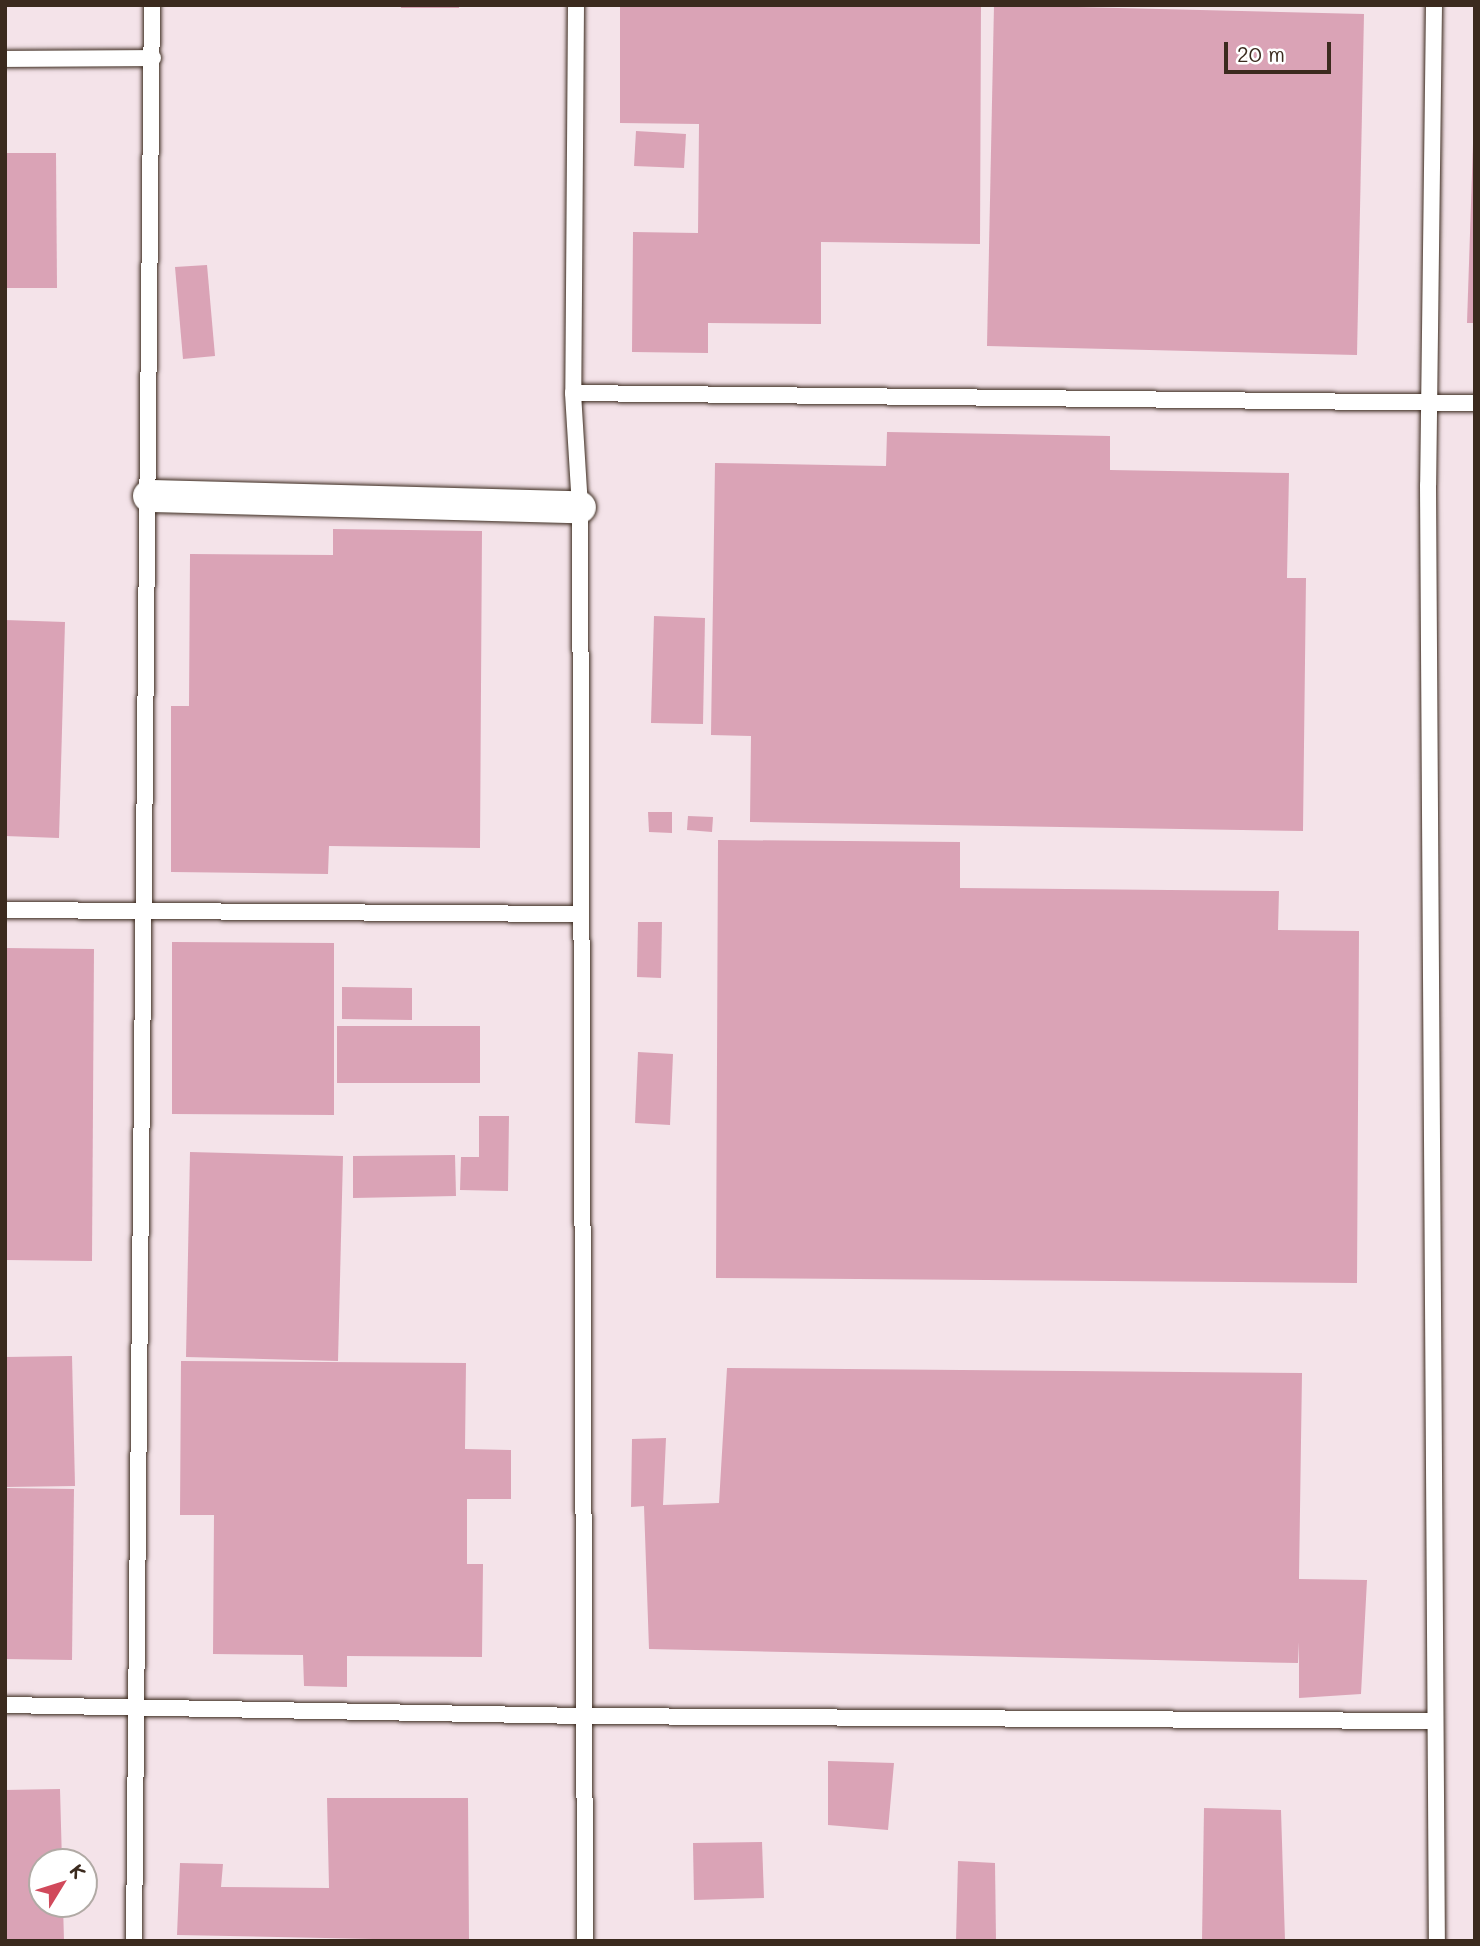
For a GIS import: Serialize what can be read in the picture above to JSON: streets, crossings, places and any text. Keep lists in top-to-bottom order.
{
  "scale_bar": "20 m",
  "north": "top right"
}
